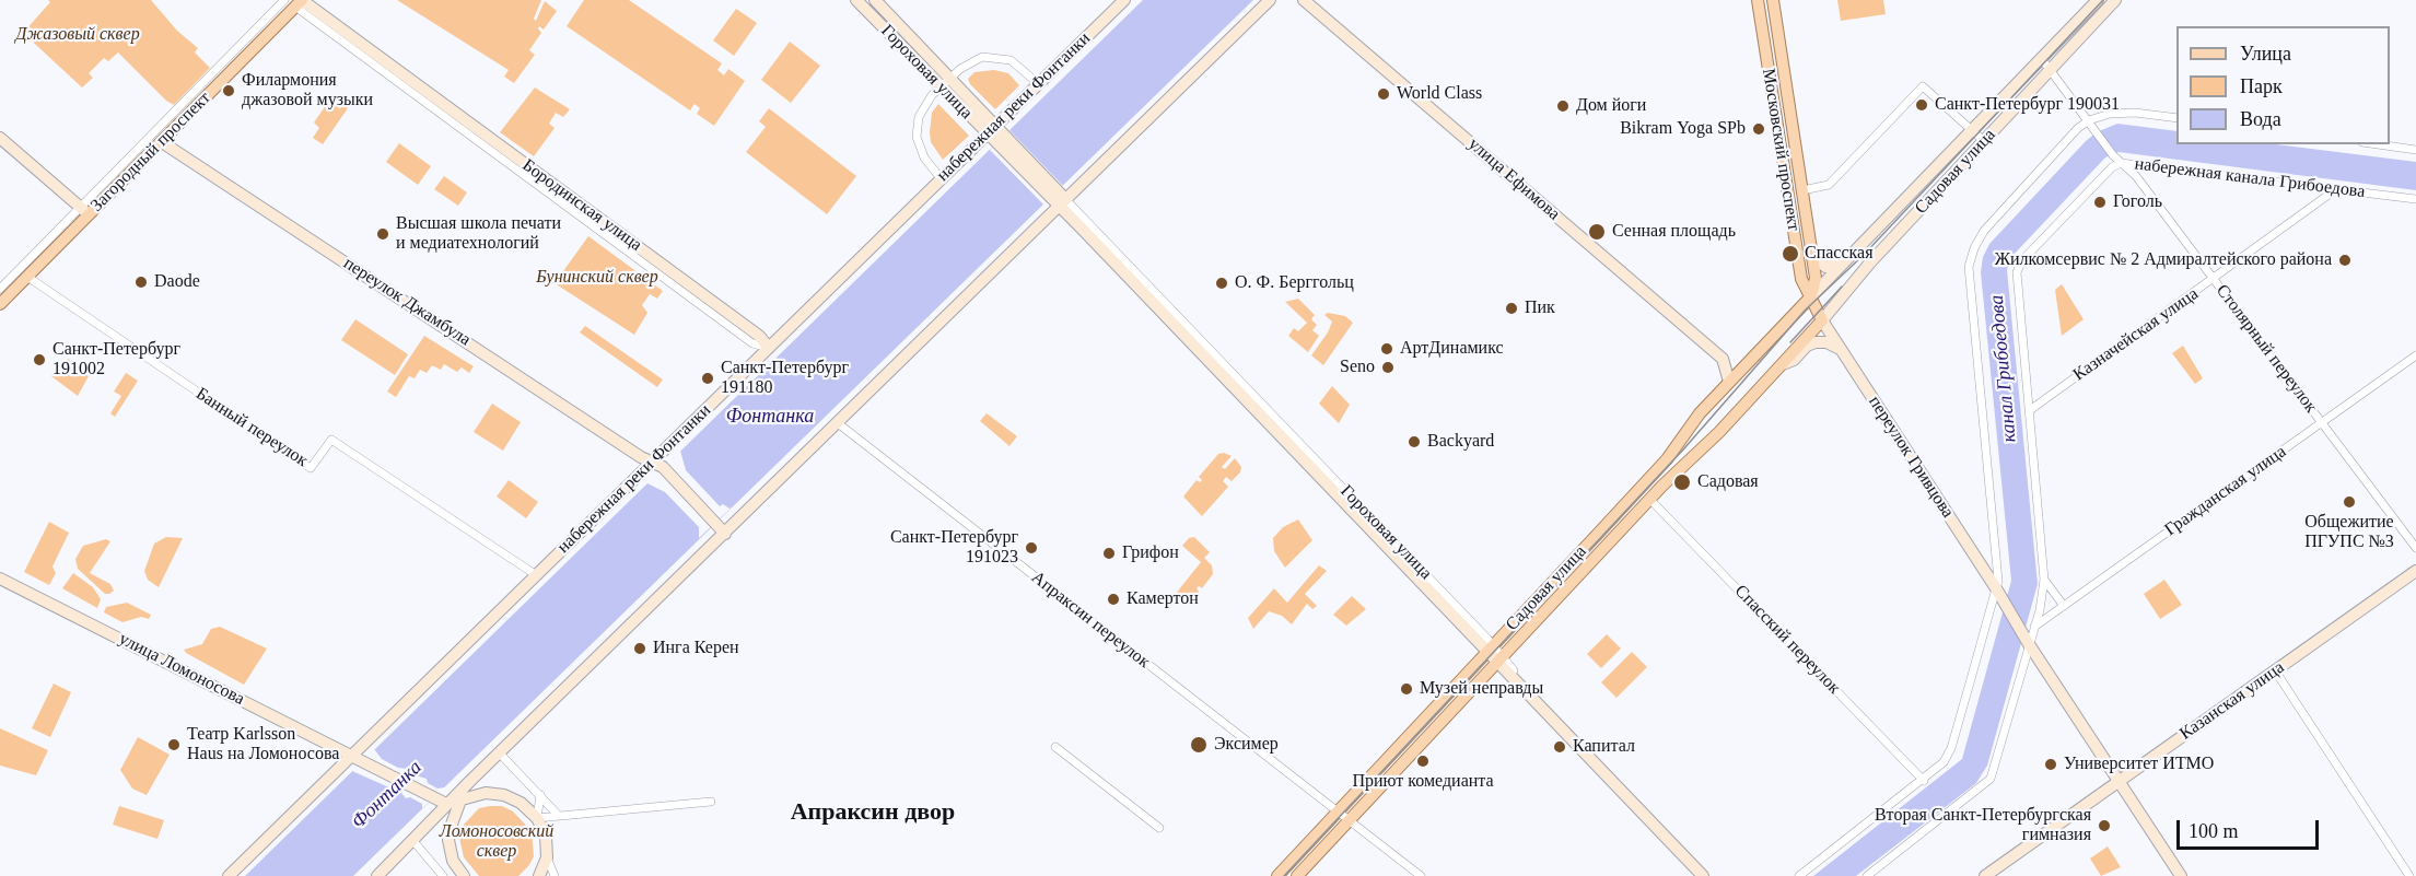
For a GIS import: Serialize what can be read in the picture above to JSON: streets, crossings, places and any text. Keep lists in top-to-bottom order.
{
  "streets": {
    "main road": [
      "Гороховая улица",
      "набережная реки Фонтанки",
      "Московский проспект",
      "Загородный проспект",
      "Садовая улица",
      "улица Ефимова",
      "Бородинская улица",
      "переулок Джамбула",
      "переулок Гривцова",
      "улица Ломоносова",
      "Казанская улица"
    ],
    "street": [
      "набережная канала Грибоедова",
      "Казначейская улица",
      "Столярный переулок",
      "Банный переулок",
      "Гражданская улица",
      "Апраксин переулок",
      "Спасский переулок"
    ]
  },
  "crossings": [
    ["Гороховая улица", "набережная реки Фонтанки"],
    ["Гороховая улица", "Садовая улица"],
    ["набережная реки Фонтанки", "Бородинская улица"],
    ["набережная реки Фонтанки", "переулок Джамбула"],
    ["набережная реки Фонтанки", "Банный переулок"],
    ["набережная реки Фонтанки", "улица Ломоносова"],
    ["Московский проспект", "Садовая улица"],
    ["Московский проспект", "переулок Гривцова"],
    ["Загородный проспект", "Бородинская улица"],
    ["Загородный проспект", "переулок Джамбула"],
    ["Загородный проспект", "Банный переулок"],
    ["Садовая улица", "Столярный переулок"],
    ["Садовая улица", "переулок Гривцова"],
    ["Садовая улица", "Апраксин переулок"],
    ["Садовая улица", "Спасский переулок"],
    ["набережная канала Грибоедова", "Казначейская улица"],
    ["набережная канала Грибоедова", "Столярный переулок"],
    ["набережная канала Грибоедова", "переулок Гривцова"],
    ["набережная канала Грибоедова", "Гражданская улица"],
    ["Казначейская улица", "Столярный переулок"],
    ["Столярный переулок", "Гражданская улица"],
    ["переулок Гривцова", "Гражданская улица"]
  ],
  "districts": ["Апраксин двор"],
  "water": ["канал Грибоедова", "Фонтанка"],
  "parks": ["Джазовый сквер", "Бунинский сквер", "Ломоносовский сквер"],
  "places": [
    "Филармония джазовой музыки",
    "World Class",
    "Санкт-Петербург 190031",
    "Дом йоги",
    "Bikram Yoga SPb",
    "Гоголь",
    "Сенная площадь",
    "Высшая школа печати и медиатехнологий",
    "Спасская",
    "Жилкомсервис № 2 Адмиралтейского района",
    "Daode",
    "О. Ф. Берггольц",
    "Пик",
    "АртДинамикс",
    "Санкт-Петербург 191002",
    "Seno",
    "Санкт-Петербург 191180",
    "Backyard",
    "Садовая",
    "Общежитие ПГУПС №3",
    "Санкт-Петербург 191023",
    "Грифон",
    "Камертон",
    "Инга Керен",
    "Музей неправды",
    "Театр Karlsson Haus на Ломоносова",
    "Эксимер",
    "Капитал",
    "Приют комедианта",
    "Университет ИТМО",
    "Вторая Санкт-Петербургская гимназия"
  ],
  "legend": ["Улица", "Парк", "Вода"],
  "scale_bar": "100 m"
}
